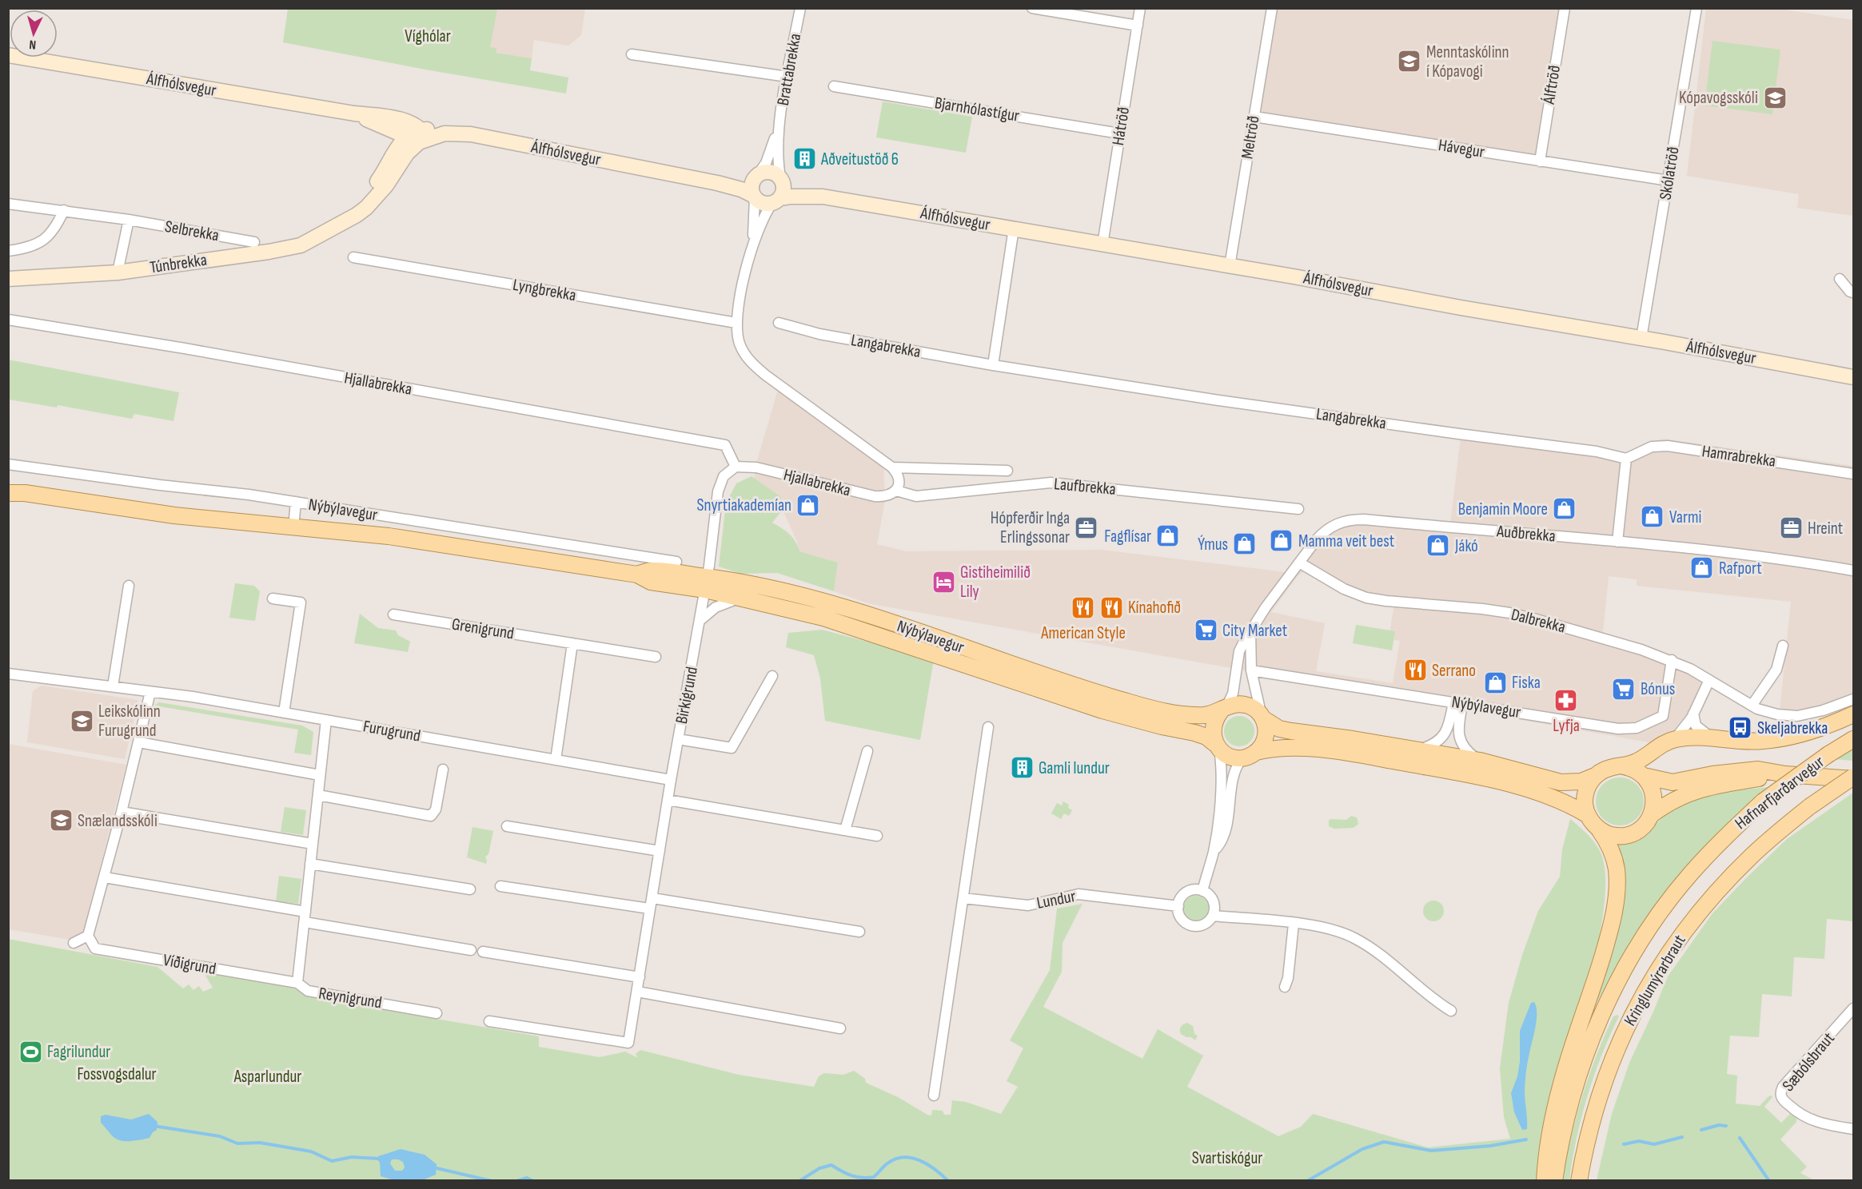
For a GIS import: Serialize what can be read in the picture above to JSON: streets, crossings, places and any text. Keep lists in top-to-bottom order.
{
  "streets": {
    "main road": ["Nýbýlavegur", "Hafnarfjarðarvegur", "Kringlumýrarbraut"],
    "street": [
      "Brattabrekka",
      "Álfhólsvegur",
      "Álftröð",
      "Bjarnhólastígur",
      "Hátröð",
      "Meltröð",
      "Hávegur",
      "Skólatröð",
      "Selbrekka",
      "Túnbrekka",
      "Lyngbrekka",
      "Langabrekka",
      "Hjallabrekka",
      "Hamrabrekka",
      "Laufbrekka",
      "Auðbrekka",
      "Dalbrekka",
      "Grenigrund",
      "Birkigrund",
      "Furugrund",
      "Lundur",
      "Víðigrund",
      "Reynigrund",
      "Sæbólsbraut"
    ]
  },
  "crossings": [
    ["Brattabrekka", "Álfhólsvegur"],
    ["Álfhólsvegur", "Hátröð"],
    ["Álfhólsvegur", "Meltröð"],
    ["Álfhólsvegur", "Skólatröð"],
    ["Álfhólsvegur", "Túnbrekka"],
    ["Álftröð", "Hávegur"],
    ["Bjarnhólastígur", "Hátröð"],
    ["Meltröð", "Hávegur"],
    ["Hávegur", "Skólatröð"],
    ["Langabrekka", "Hamrabrekka"],
    ["Hjallabrekka", "Laufbrekka"],
    ["Nýbýlavegur", "Auðbrekka"],
    ["Nýbýlavegur", "Dalbrekka"],
    ["Nýbýlavegur", "Birkigrund"],
    ["Auðbrekka", "Dalbrekka"],
    ["Birkigrund", "Furugrund"],
    ["Furugrund", "Reynigrund"],
    ["Hafnarfjarðarvegur", "Kringlumýrarbraut"],
    ["Víðigrund", "Reynigrund"]
  ],
  "parks": [
    "Víghólar",
    "Fossvogsdalur",
    "Asparlundur",
    "Svartiskógur"
  ],
  "places": {
    "school or university": [
      "Menntaskólinn í Kópavogi",
      "Kópavogsskóli",
      "Leikskólinn Furugrund",
      "Snælandsskóli"
    ],
    "building": ["Aðveitustöð 6", "Gamli lundur"],
    "shop": [
      "Snyrtiakademían",
      "Benjamin Moore",
      "Varmi",
      "Fagflísar",
      "Mamma veit best",
      "Ýmus",
      "Jákó",
      "Rafport",
      "Fiska"
    ],
    "office": ["Hópferðir Inga Erlingssonar", "Hreint"],
    "hotel": ["Gistiheimilið Lily"],
    "restaurant": ["Kínahofið", "American Style", "Serrano"],
    "supermarket": ["City Market", "Bónus"],
    "pharmacy": ["Lyfja"],
    "bus stop": ["Skeljabrekka"],
    "sports": ["Fagrilundur"]
  },
  "north": "bottom"
}
